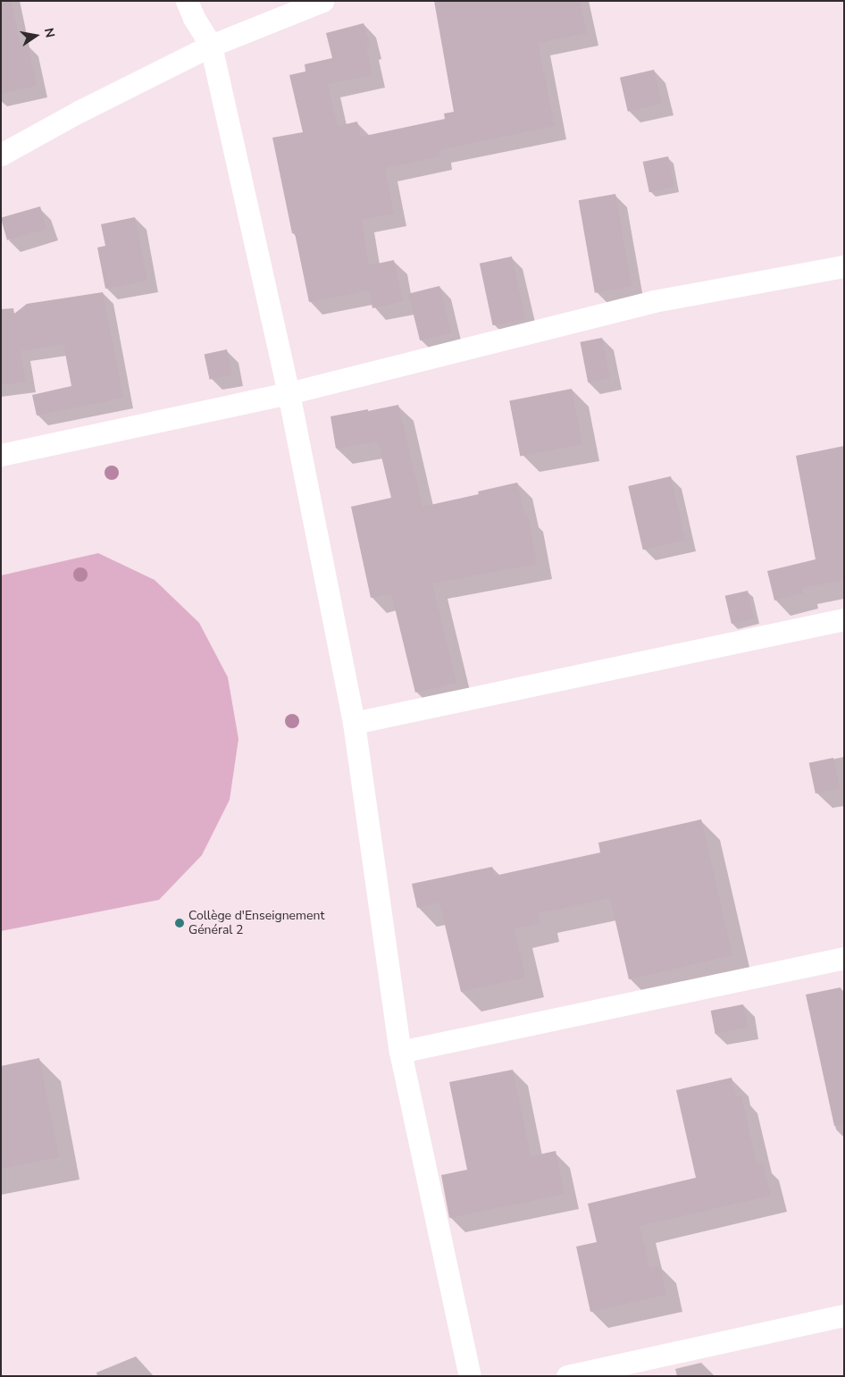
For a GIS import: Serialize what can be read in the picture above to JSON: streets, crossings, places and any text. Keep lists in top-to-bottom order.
{
  "places": ["Collège d'Enseignement Général 2"],
  "north": "right"
}
